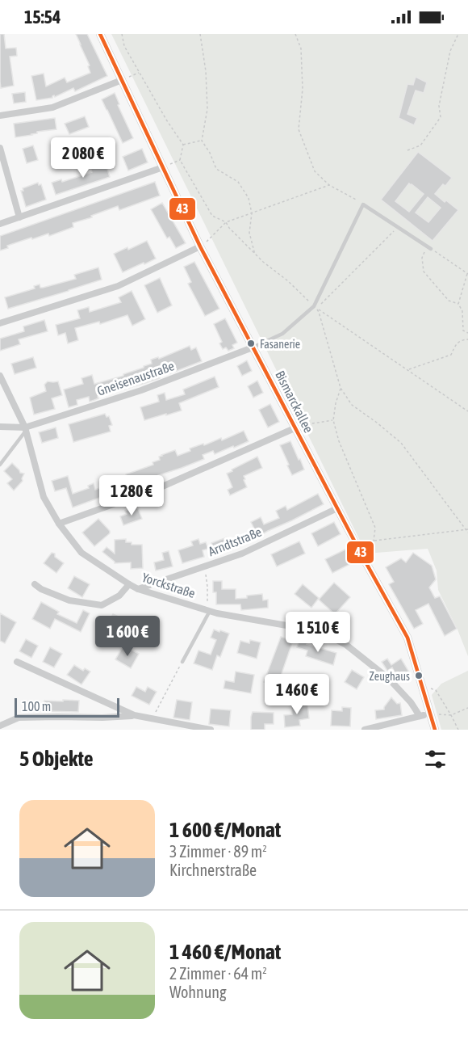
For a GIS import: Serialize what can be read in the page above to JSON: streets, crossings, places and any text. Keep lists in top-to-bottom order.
{
  "streets": {
    "street": [
      "Gneisenaustraße",
      "Bismarckallee",
      "Arndtstraße",
      "Yorckstraße"
    ]
  },
  "crossings": [
    ["Gneisenaustraße", "Bismarckallee"],
    ["Gneisenaustraße", "Yorckstraße"],
    ["Bismarckallee", "Arndtstraße"],
    ["Arndtstraße", "Yorckstraße"]
  ],
  "places": ["Fasanerie", "Zeughaus"],
  "lines": ["transit line 43"],
  "scale_bar": "100 m",
  "page": {
    "status": "15:54",
    "price": [
      "2 080 €",
      "1 280 €",
      "1 510 €",
      "1 600 €",
      "1 460 €"
    ],
    "scale": "100 m",
    "heading": "5 Objekte",
    "list": [
      {
        "name": "1 600 €/Monat",
        "note": "3 Zimmer · 89 m² · Kirchnerstraße"
      },
      {
        "name": "1 460 €/Monat",
        "note": "2 Zimmer · 64 m² · Wohnung"
      }
    ]
  }
}
